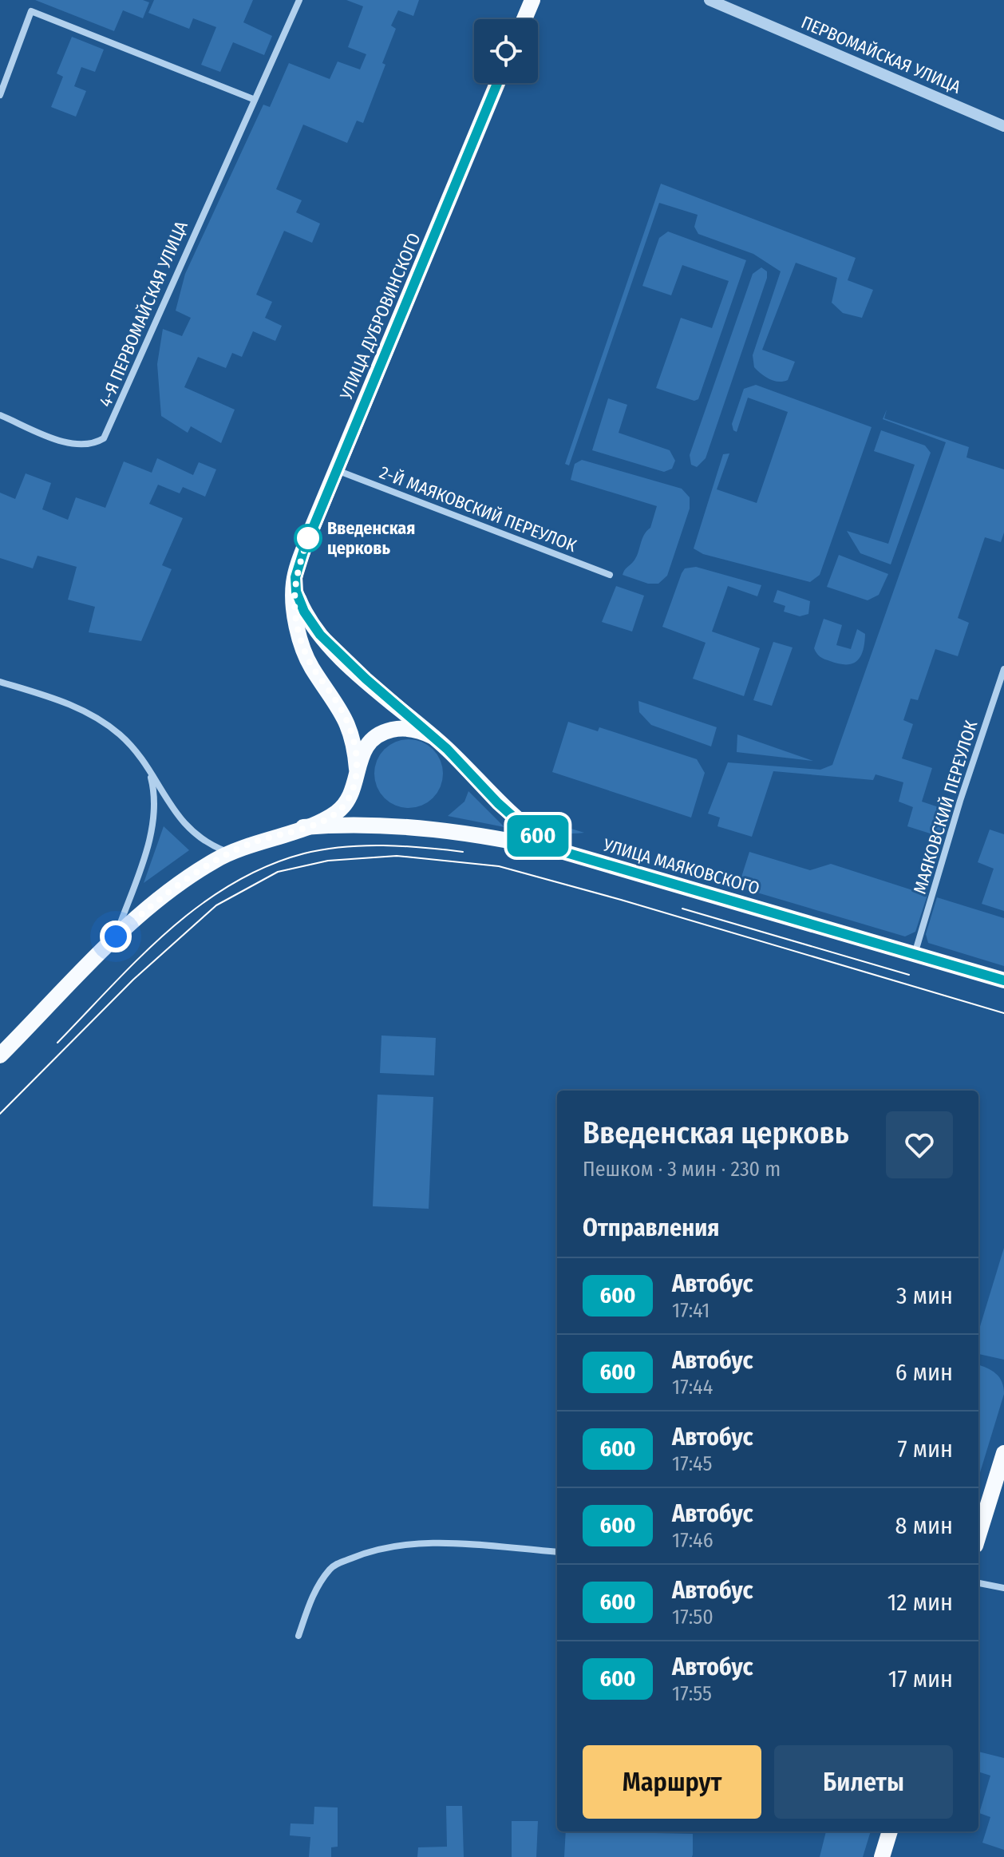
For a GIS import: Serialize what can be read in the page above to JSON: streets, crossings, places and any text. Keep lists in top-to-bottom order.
{
  "streets": {
    "main road": ["УЛИЦА ДУБРОВИНСКОГО", "УЛИЦА МАЯКОВСКОГО"],
    "street": [
      "ПЕРВОМАЙСКАЯ УЛИЦА",
      "4-Я ПЕРВОМАЙСКАЯ УЛИЦА",
      "2-Й МАЯКОВСКИЙ ПЕРЕУЛОК",
      "МАЯКОВСКИЙ ПЕРЕУЛОК"
    ]
  },
  "crossings": [
    ["УЛИЦА ДУБРОВИНСКОГО", "2-Й МАЯКОВСКИЙ ПЕРЕУЛОК"],
    ["МАЯКОВСКИЙ ПЕРЕУЛОК", "УЛИЦА МАЯКОВСКОГО"]
  ],
  "places": ["Введенская церковь"],
  "lines": ["bus line 600"],
  "page": {
    "on_map": "600",
    "heading": [
      ["Введенская церковь", "Пешком · 3 мин · 230 m"],
      "Отправления"
    ],
    "list": [
      {
        "mark": "600",
        "name": "Автобус",
        "note": "17:41",
        "value": "3 мин"
      },
      {
        "mark": "600",
        "name": "Автобус",
        "note": "17:44",
        "value": "6 мин"
      },
      {
        "mark": "600",
        "name": "Автобус",
        "note": "17:45",
        "value": "7 мин"
      },
      {
        "mark": "600",
        "name": "Автобус",
        "note": "17:46",
        "value": "8 мин"
      },
      {
        "mark": "600",
        "name": "Автобус",
        "note": "17:50",
        "value": "12 мин"
      },
      {
        "mark": "600",
        "name": "Автобус",
        "note": "17:55",
        "value": "17 мин"
      }
    ],
    "buttons": ["Маршрут", "Билеты"]
  }
}
